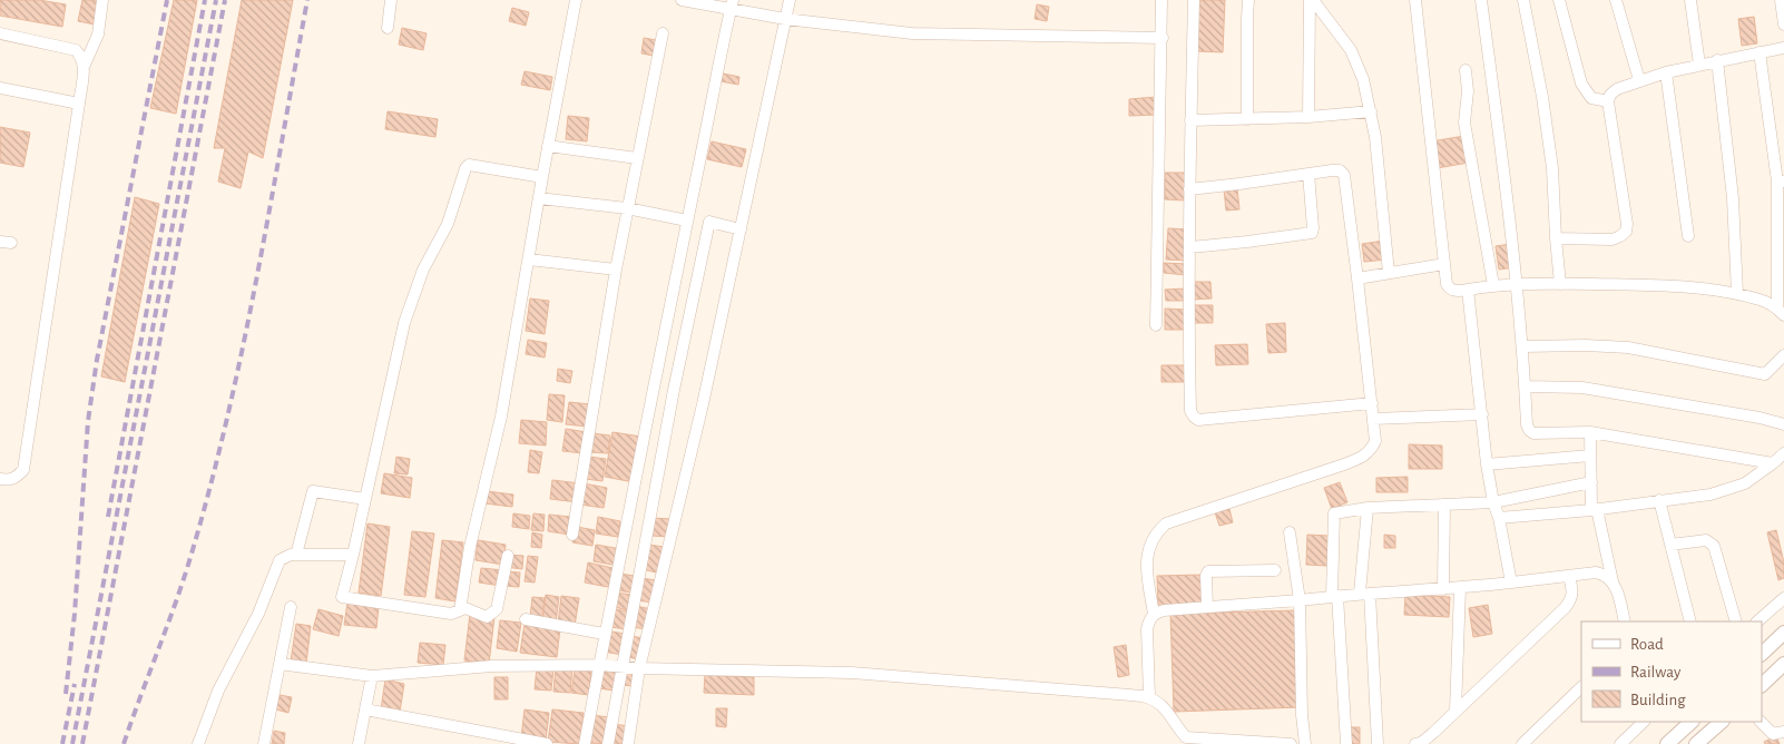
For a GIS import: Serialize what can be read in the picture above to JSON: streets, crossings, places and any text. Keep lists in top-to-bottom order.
{
  "legend": ["Road", "Railway", "Building"]
}
